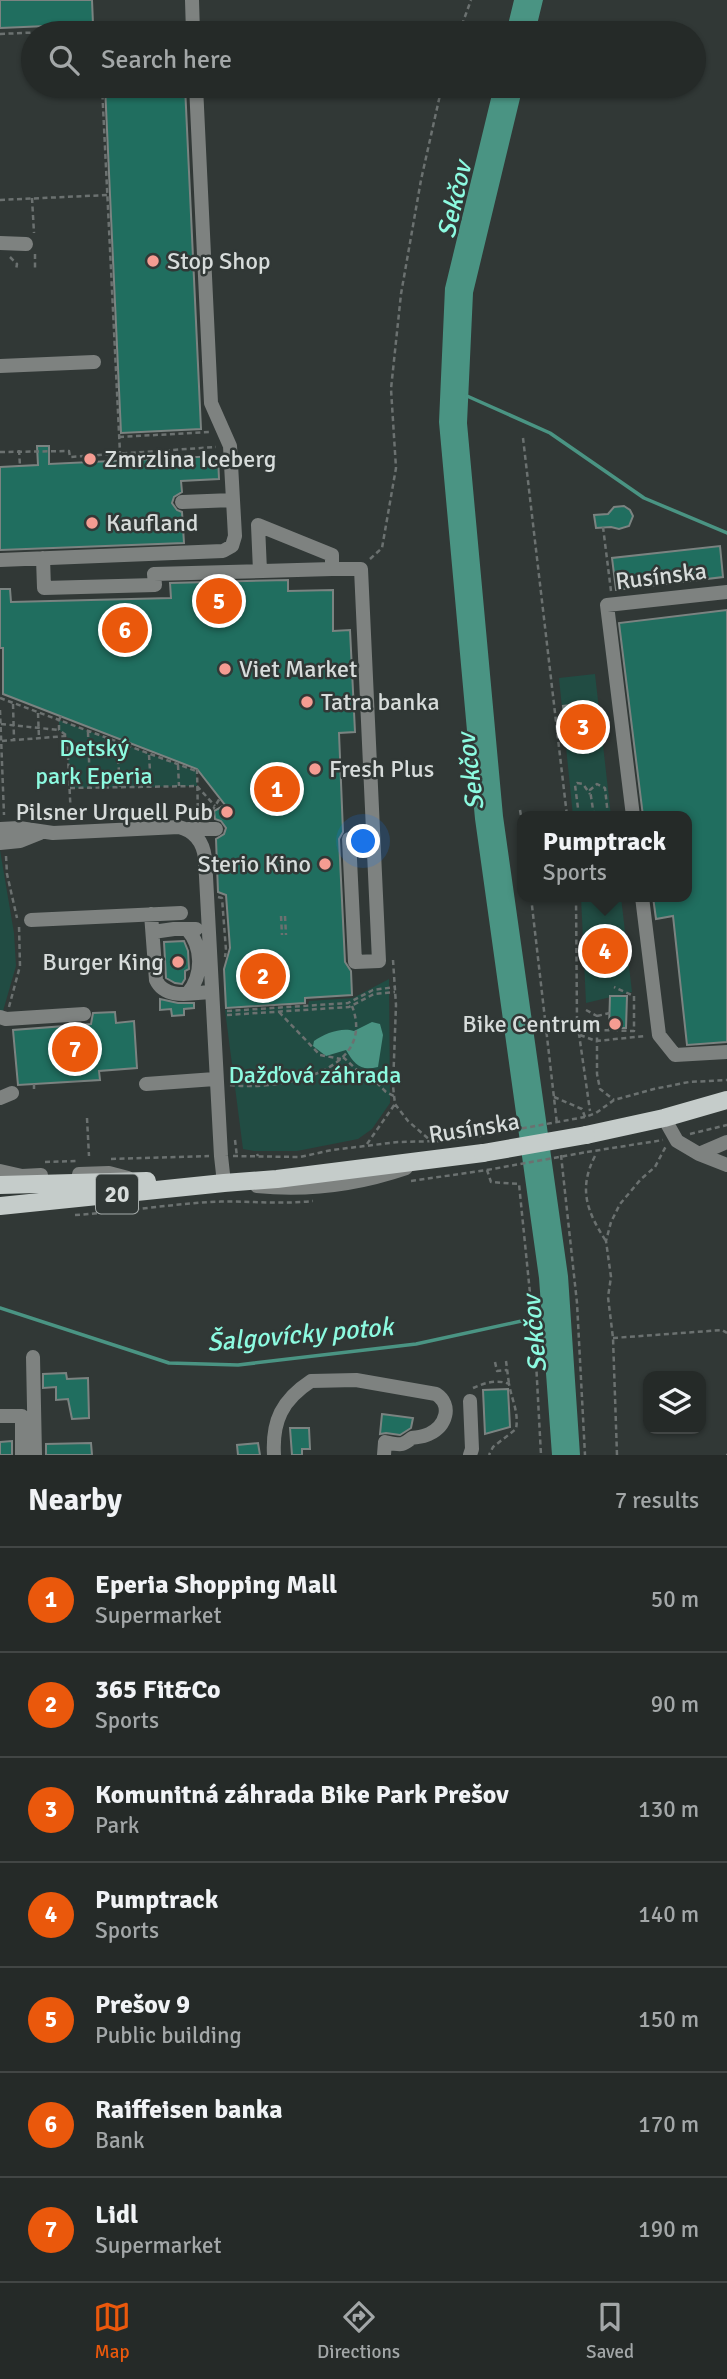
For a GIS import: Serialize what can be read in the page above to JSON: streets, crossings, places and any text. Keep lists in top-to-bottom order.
{
  "streets": {
    "main road": ["Rusínska", "20"]
  },
  "water": ["Sekčov", "Šalgovícky potok"],
  "parks": ["Detský park Eperia", "Dažďová záhrada"],
  "places": [
    "Stop Shop",
    "Zmrzlina Iceberg",
    "Kaufland",
    "Viet Market",
    "Tatra banka",
    "Fresh Plus",
    "Pilsner Urquell Pub",
    "Sterio Kino",
    "Burger King",
    "Bike Centrum"
  ],
  "page": {
    "search": "Search here",
    "pins": [
      "5",
      "6",
      "3",
      "1",
      "4",
      "2",
      "7"
    ],
    "popup": ["Pumptrack", "Sports"],
    "heading": ["Nearby", "7 results"],
    "list": [
      {
        "mark": "1",
        "name": "Eperia Shopping Mall",
        "note": "Supermarket",
        "value": "50 m"
      },
      {
        "mark": "2",
        "name": "365 Fit&Co",
        "note": "Sports",
        "value": "90 m"
      },
      {
        "mark": "3",
        "name": "Komunitná záhrada Bike Park Prešov",
        "note": "Park",
        "value": "130 m"
      },
      {
        "mark": "4",
        "name": "Pumptrack",
        "note": "Sports",
        "value": "140 m"
      },
      {
        "mark": "5",
        "name": "Prešov 9",
        "note": "Public building",
        "value": "150 m"
      },
      {
        "mark": "6",
        "name": "Raiffeisen banka",
        "note": "Bank",
        "value": "170 m"
      },
      {
        "mark": "7",
        "name": "Lidl",
        "note": "Supermarket",
        "value": "190 m"
      }
    ],
    "nav": ["Map", "Directions", "Saved"]
  }
}
